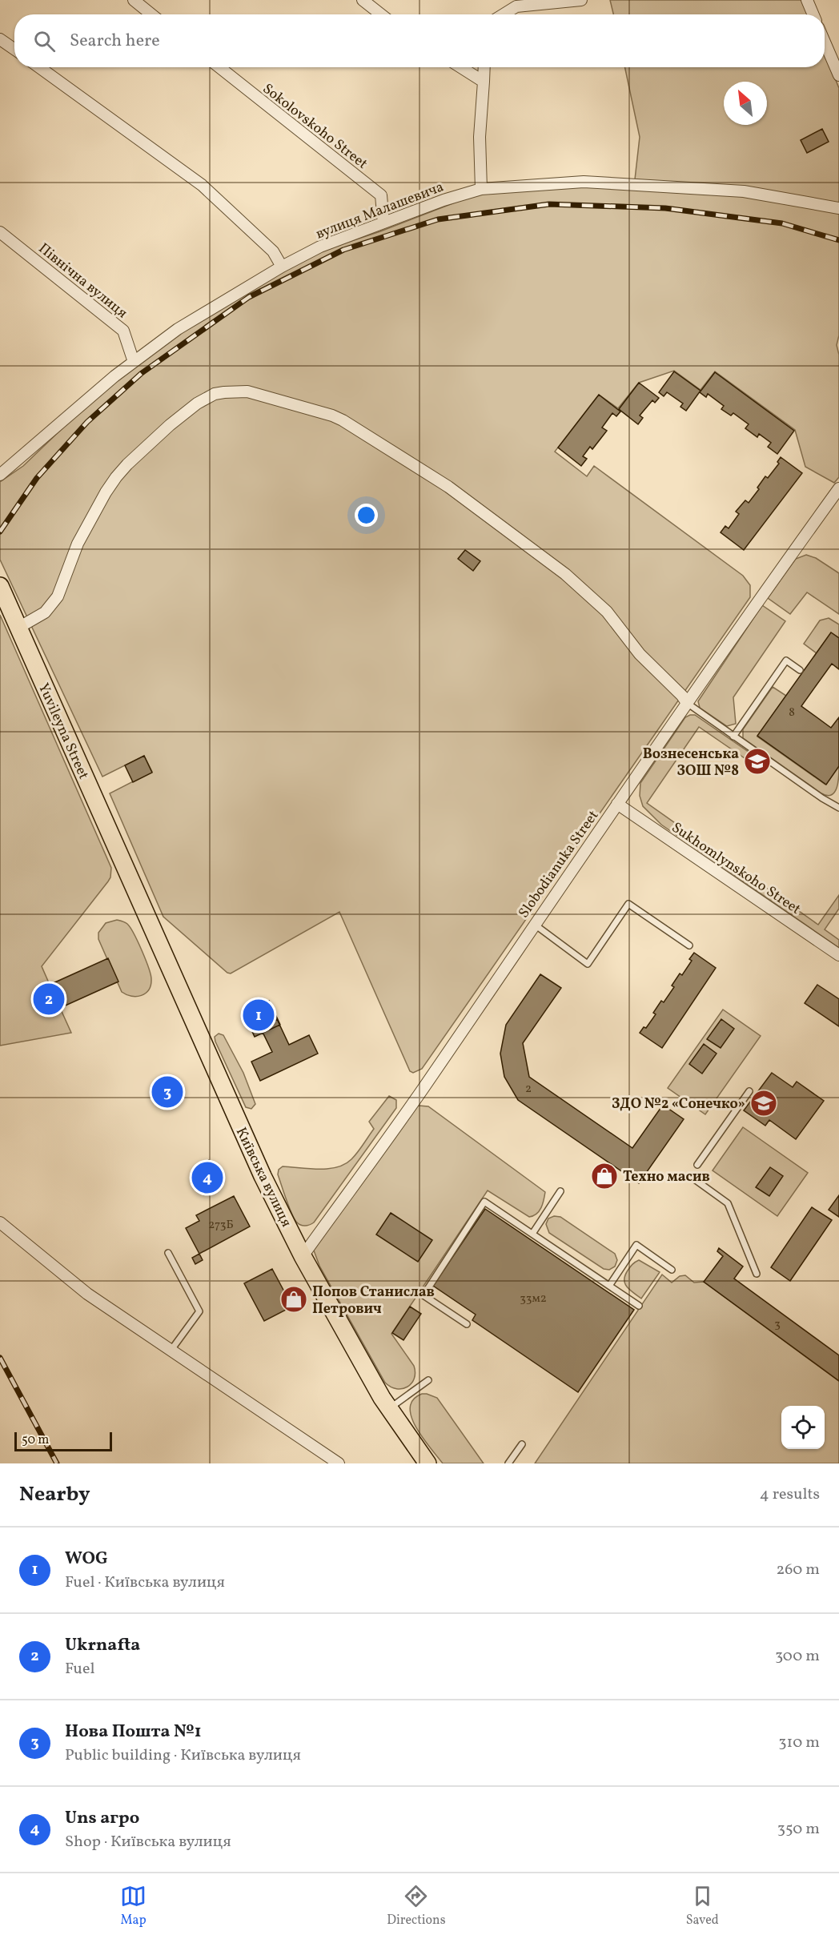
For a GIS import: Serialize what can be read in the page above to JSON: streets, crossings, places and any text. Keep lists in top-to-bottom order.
{
  "streets": {
    "main road": ["Yuvileyna Street", "Київська вулиця"],
    "street": [
      "Sokolovskoho Street",
      "вулиця Малашевича",
      "Північна вулиця",
      "Slobodianuka Street",
      "Sukhomlynskoho Street"
    ]
  },
  "crossings": [
    ["Sokolovskoho Street", "вулиця Малашевича"],
    ["вулиця Малашевича", "Північна вулиця"],
    ["Yuvileyna Street", "Київська вулиця"],
    ["Slobodianuka Street", "Sukhomlynskoho Street"],
    ["Slobodianuka Street", "Київська вулиця"]
  ],
  "places": {
    "school or university": ["Вознесенська ЗОШ №8", "ЗДО №2 «Сонечко»"],
    "shop": ["Техно масив", "Попов Станислав Петрович"]
  },
  "house_numbers": [
    "8",
    "2",
    "273Б",
    "33м2",
    "3"
  ],
  "scale_bar": "50 m",
  "north": "top left",
  "page": {
    "search": "Search here",
    "pins": [
      "2",
      "1",
      "3",
      "4"
    ],
    "scale": "50 m",
    "heading": ["Nearby", "4 results"],
    "list": [
      {
        "mark": "1",
        "name": "WOG",
        "note": "Fuel · Київська вулиця",
        "value": "260 m"
      },
      {
        "mark": "2",
        "name": "Ukrnafta",
        "note": "Fuel",
        "value": "300 m"
      },
      {
        "mark": "3",
        "name": "Нова Пошта №1",
        "note": "Public building · Київська вулиця",
        "value": "310 m"
      },
      {
        "mark": "4",
        "name": "Uns агро",
        "note": "Shop · Київська вулиця",
        "value": "350 m"
      }
    ],
    "nav": ["Map", "Directions", "Saved"]
  }
}
